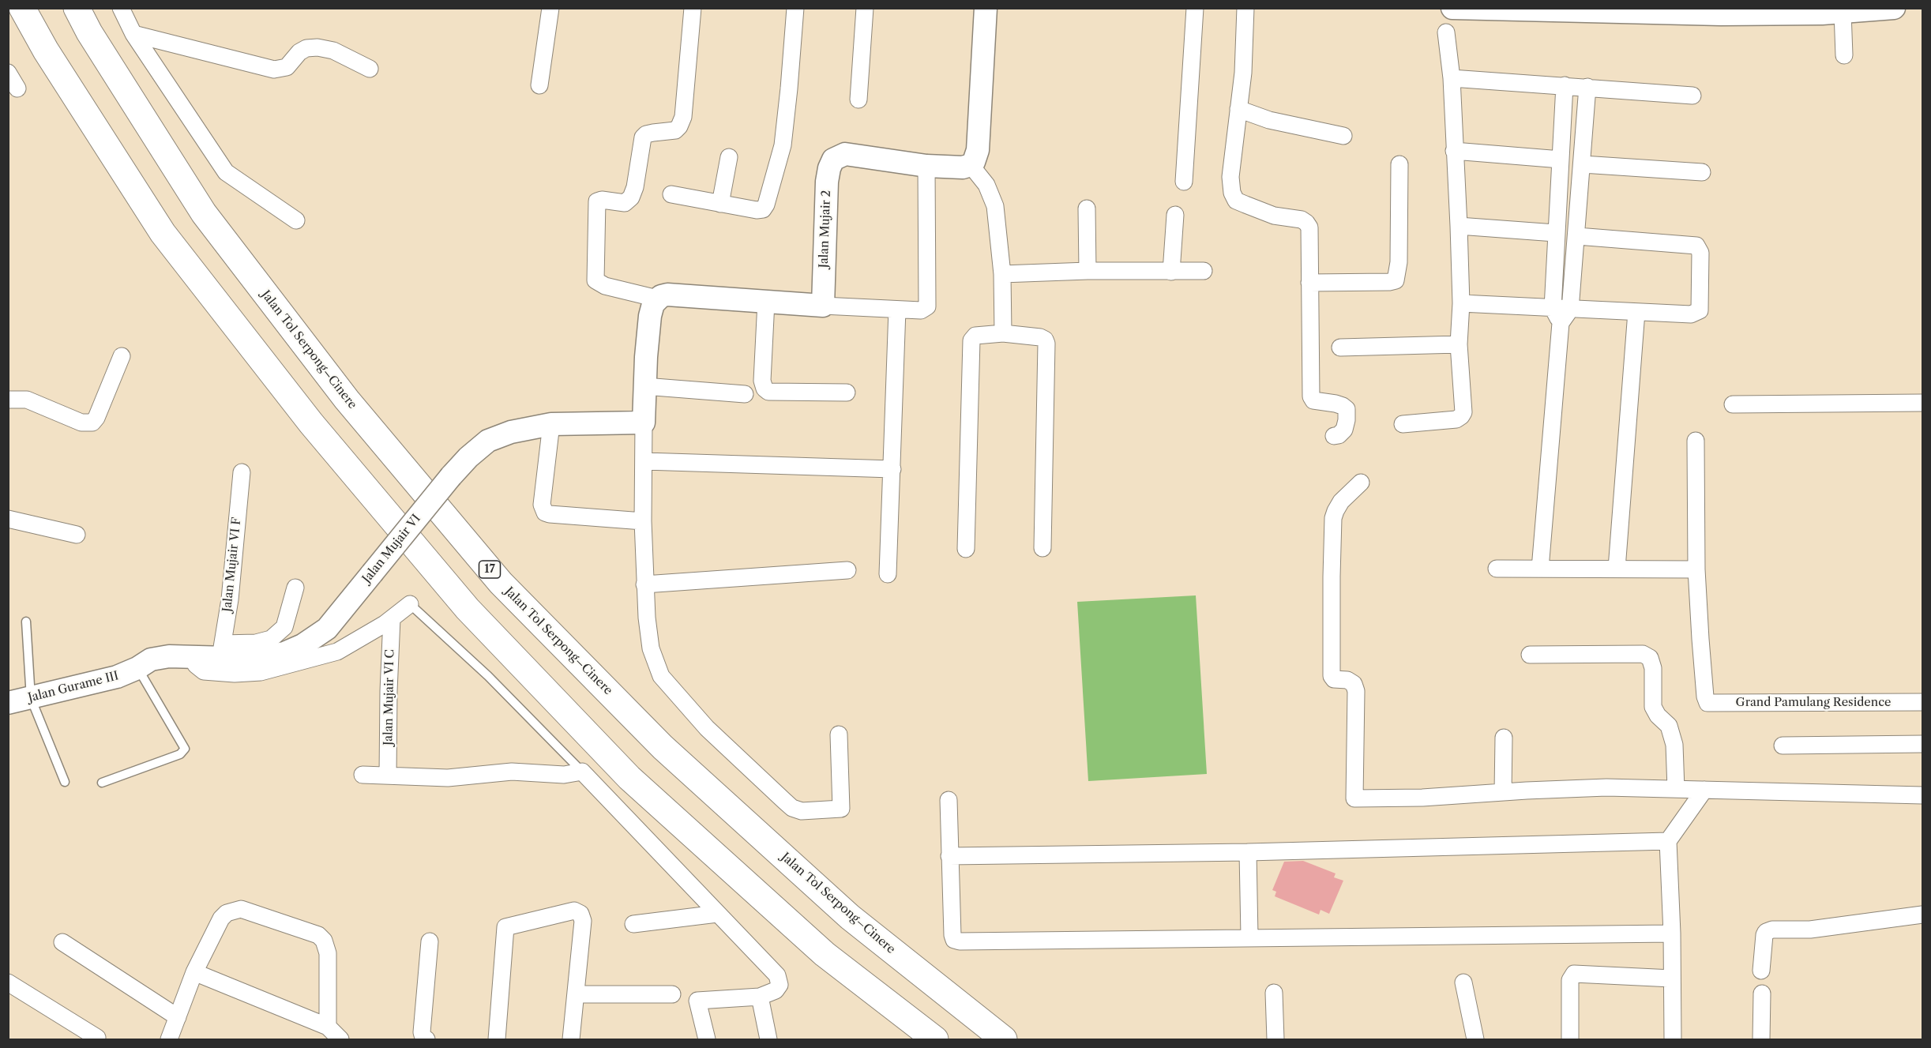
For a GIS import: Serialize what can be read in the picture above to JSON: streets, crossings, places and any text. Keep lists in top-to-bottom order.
{
  "streets": {
    "highway": ["Jalan Tol Serpong–Cinere", "17"],
    "street": [
      "Jalan Mujair 2",
      "Jalan Mujair VI",
      "Jalan Mujair VI F",
      "Jalan Gurame III",
      "Jalan Mujair VI C",
      "Grand Pamulang Residence"
    ]
  },
  "crossings": [
    ["Jalan Mujair VI", "Jalan Mujair VI F"],
    ["Jalan Mujair VI", "Jalan Gurame III"]
  ]
}
